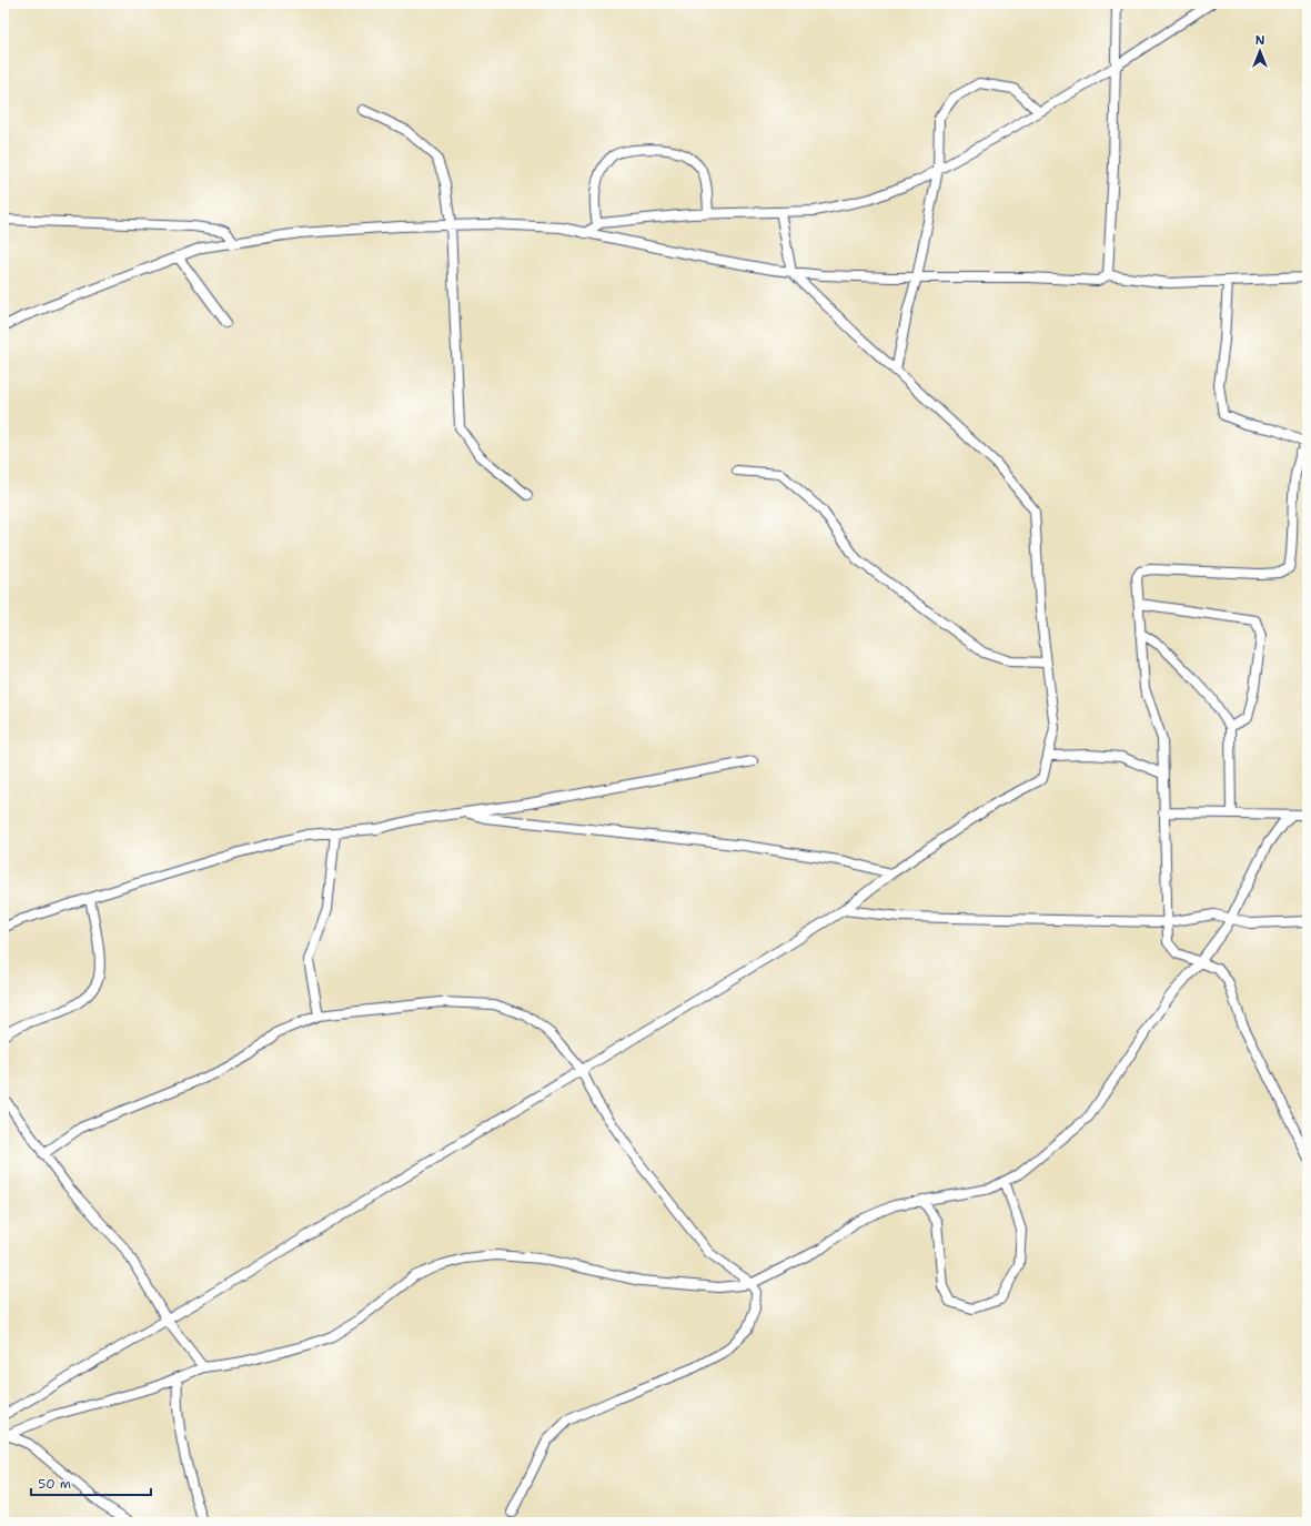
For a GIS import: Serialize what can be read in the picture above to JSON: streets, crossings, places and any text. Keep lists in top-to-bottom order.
{
  "scale_bar": "50 m",
  "north": "top"
}
